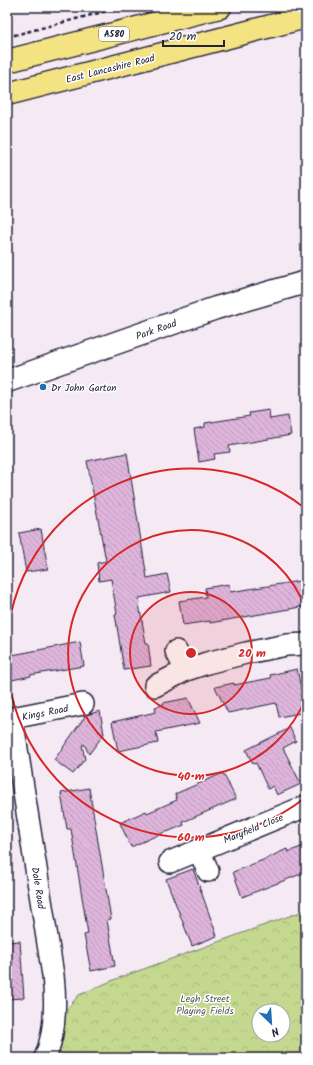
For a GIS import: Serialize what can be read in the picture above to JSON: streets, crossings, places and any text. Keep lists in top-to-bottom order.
{
  "streets": {
    "highway": ["A580", "East Lancashire Road"],
    "street": [
      "Park Road",
      "Kings Road",
      "Maryfield Close",
      "Dale Road"
    ]
  },
  "crossings": [
    ["Kings Road", "Dale Road"]
  ],
  "parks": ["Legh Street Playing Fields"],
  "places": ["Dr John Garton"],
  "scale_bar": "20 m",
  "north": "bottom right",
  "rings": ["20 m", "40 m", "60 m"]
}
